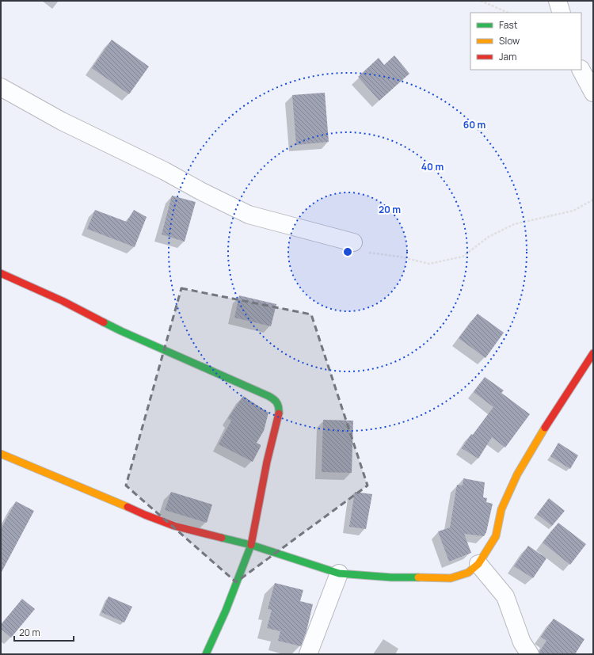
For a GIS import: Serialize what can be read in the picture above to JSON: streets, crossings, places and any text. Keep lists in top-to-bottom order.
{
  "legend": ["Fast", "Slow", "Jam"],
  "scale_bar": "20 m",
  "rings": ["60 m", "40 m", "20 m"]
}
